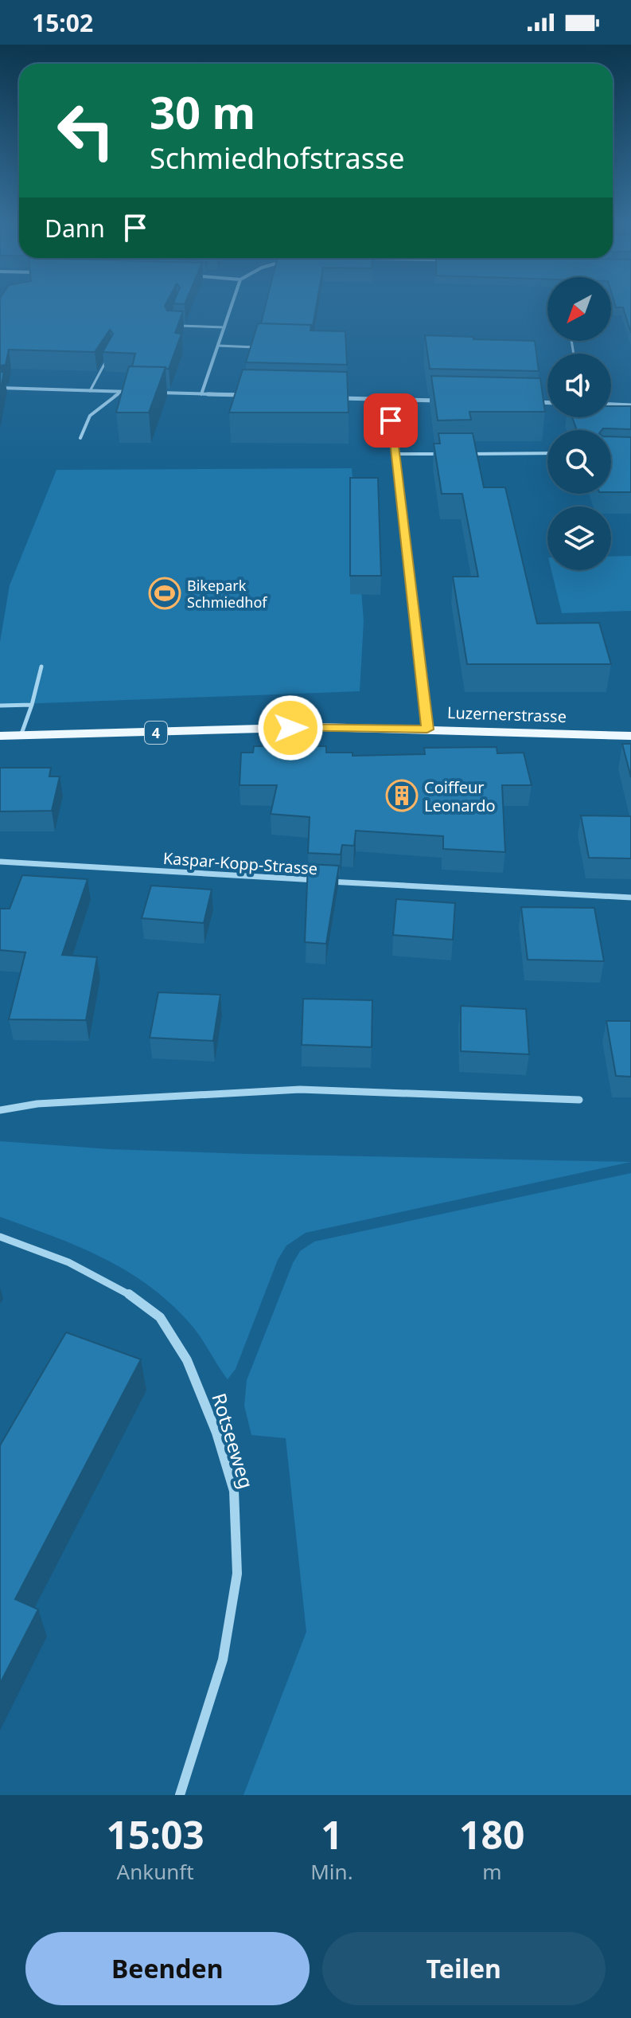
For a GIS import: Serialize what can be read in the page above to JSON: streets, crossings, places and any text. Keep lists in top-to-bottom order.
{
  "streets": {
    "main road": ["Luzernerstrasse", "4"],
    "street": ["Kaspar-Kopp-Strasse", "Rotseeweg"]
  },
  "places": {
    "sports": ["Bikepark Schmiedhof"],
    "building": ["Coiffeur Leonardo"]
  },
  "north": "bottom left",
  "page": {
    "status": "15:02",
    "turn": ["30 m", "Schmiedhofstrasse"],
    "then": "Dann",
    "eta": [
      "15:03",
      "Ankunft",
      "1",
      "Min.",
      "180",
      "m"
    ],
    "buttons": ["Beenden", "Teilen"]
  }
}
